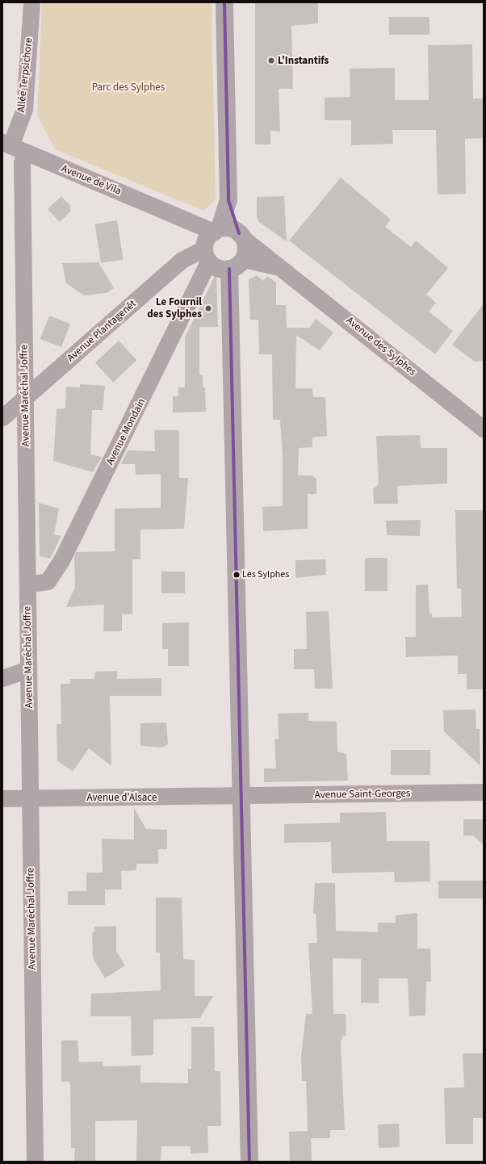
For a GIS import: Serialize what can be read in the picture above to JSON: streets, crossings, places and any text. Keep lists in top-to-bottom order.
{
  "streets": {
    "street": [
      "Allée Terpsichore",
      "Avenue de Vila",
      "Avenue Plantagenêt",
      "Avenue des Sylphes",
      "Avenue Maréchal Joffre",
      "Avenue Mondain",
      "Avenue Saint-Georges",
      "Avenue d'Alsace"
    ]
  },
  "crossings": [
    ["Allée Terpsichore", "Avenue de Vila"],
    ["Allée Terpsichore", "Avenue Maréchal Joffre"],
    ["Avenue de Vila", "Avenue Plantagenêt"],
    ["Avenue de Vila", "Avenue Maréchal Joffre"],
    ["Avenue de Vila", "Avenue Mondain"],
    ["Avenue Plantagenêt", "Avenue Maréchal Joffre"],
    ["Avenue Plantagenêt", "Avenue Mondain"],
    ["Avenue Maréchal Joffre", "Avenue Mondain"],
    ["Avenue Maréchal Joffre", "Avenue d'Alsace"],
    ["Avenue Saint-Georges", "Avenue d'Alsace"]
  ],
  "parks": ["Parc des Sylphes"],
  "places": ["L'Instantifs", "Le Fournil des Sylphes", "Les Sylphes"]
}
